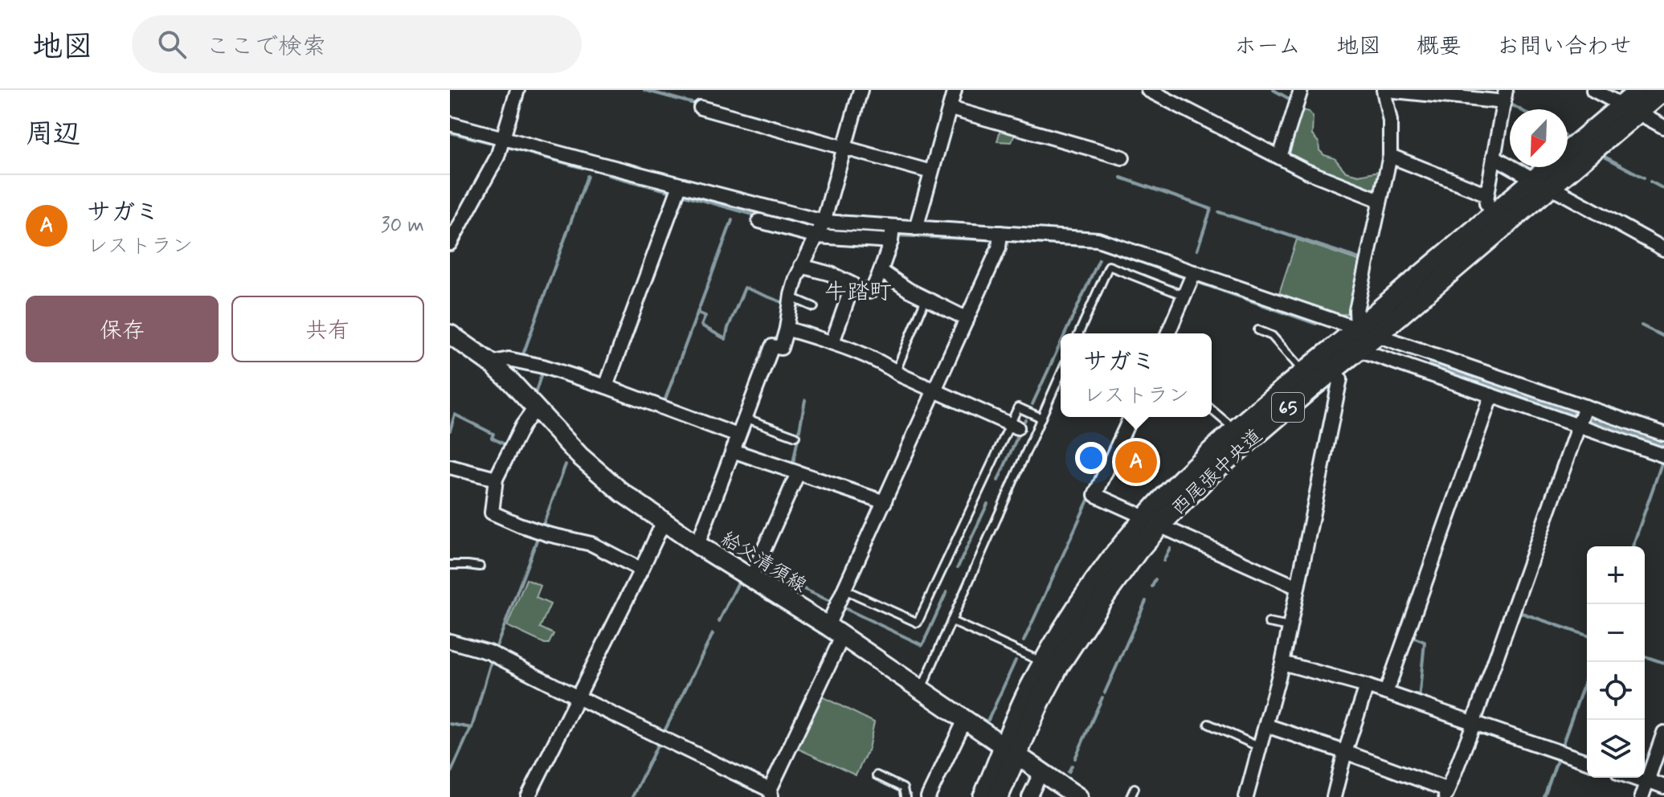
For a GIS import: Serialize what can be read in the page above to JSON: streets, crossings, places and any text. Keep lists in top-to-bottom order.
{
  "streets": {
    "main road": ["65", "西尾張中央道", "給父清須線"]
  },
  "crossings": [
    ["西尾張中央道", "給父清須線"]
  ],
  "districts": ["牛踏町"],
  "north": "bottom left",
  "page": {
    "header": "地図",
    "search": "ここで検索",
    "nav": [
      "ホーム",
      "地図",
      "概要",
      "お問い合わせ"
    ],
    "heading": "周辺",
    "list": [
      {
        "mark": "A",
        "name": "サガミ",
        "note": "レストラン",
        "value": "30 m"
      }
    ],
    "buttons": ["保存", "共有"],
    "popup": ["サガミ", "レストラン"],
    "pins": "A",
    "map_buttons": ["+", "−"]
  }
}
